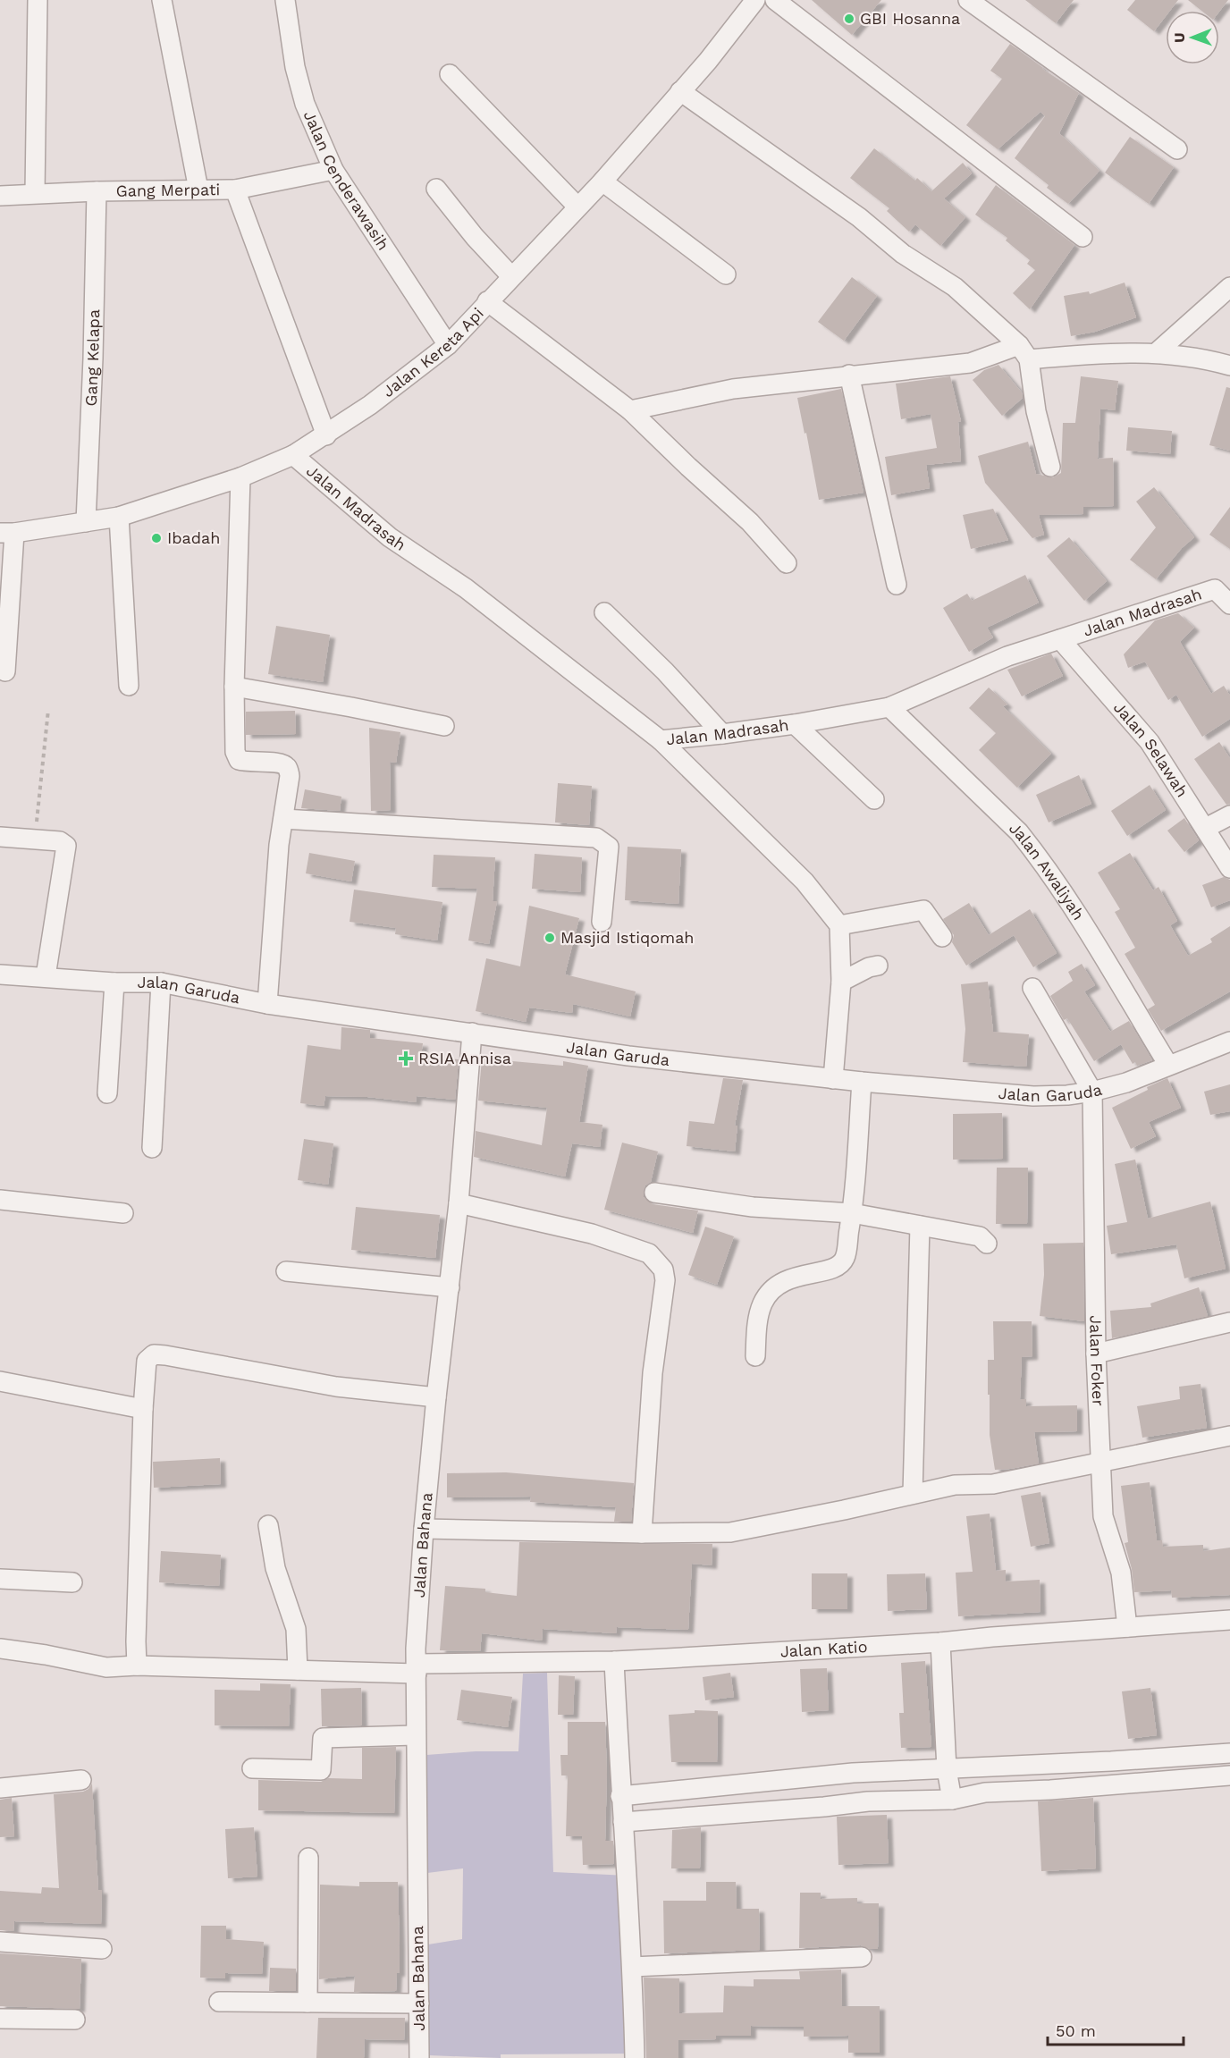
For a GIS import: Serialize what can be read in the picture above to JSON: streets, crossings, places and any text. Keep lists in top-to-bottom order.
{
  "streets": {
    "street": [
      "Jalan Cenderawasih",
      "Gang Merpati",
      "Jalan Kereta Api",
      "Gang Kelapa",
      "Jalan Madrasah",
      "Jalan Selawah",
      "Jalan Awaliyah",
      "Jalan Garuda",
      "Jalan Foker",
      "Jalan Bahana",
      "Jalan Katio"
    ]
  },
  "crossings": [
    ["Jalan Cenderawasih", "Gang Merpati"],
    ["Jalan Cenderawasih", "Jalan Kereta Api"],
    ["Gang Merpati", "Gang Kelapa"],
    ["Jalan Kereta Api", "Gang Kelapa"],
    ["Jalan Kereta Api", "Jalan Madrasah"],
    ["Jalan Madrasah", "Jalan Selawah"],
    ["Jalan Madrasah", "Jalan Awaliyah"],
    ["Jalan Awaliyah", "Jalan Garuda"],
    ["Jalan Garuda", "Jalan Foker"],
    ["Jalan Garuda", "Jalan Bahana"],
    ["Jalan Foker", "Jalan Katio"],
    ["Jalan Bahana", "Jalan Katio"]
  ],
  "places": {
    "other": ["GBI Hosanna", "Ibadah", "Masjid Istiqomah"],
    "health": ["RSIA Annisa"]
  },
  "scale_bar": "50 m",
  "north": "left"
}
